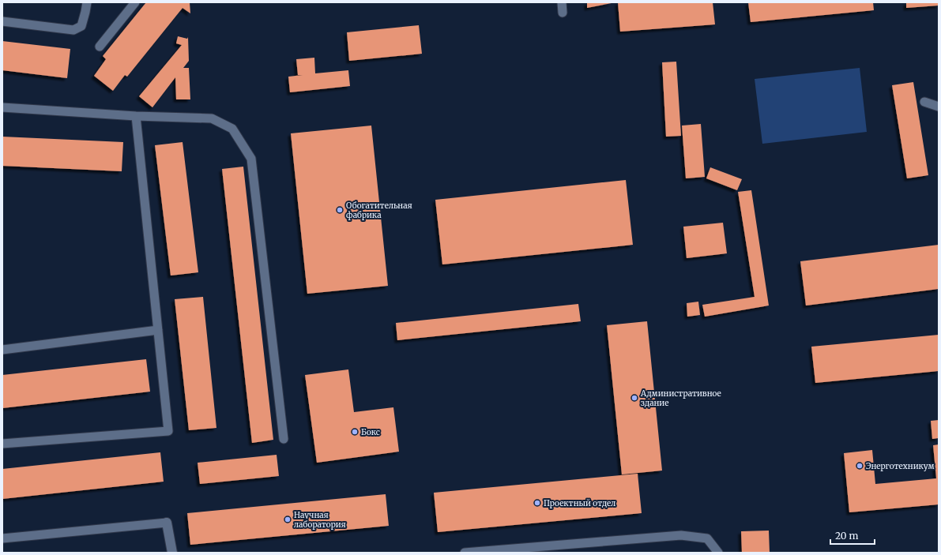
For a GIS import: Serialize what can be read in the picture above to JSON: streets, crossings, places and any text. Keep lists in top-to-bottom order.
{
  "places": [
    "Обогатительная фабрика",
    "Административное здание",
    "Бокс",
    "Энерготехникум",
    "Проектный отдел",
    "Научная лаборатория"
  ],
  "scale_bar": "20 m"
}
